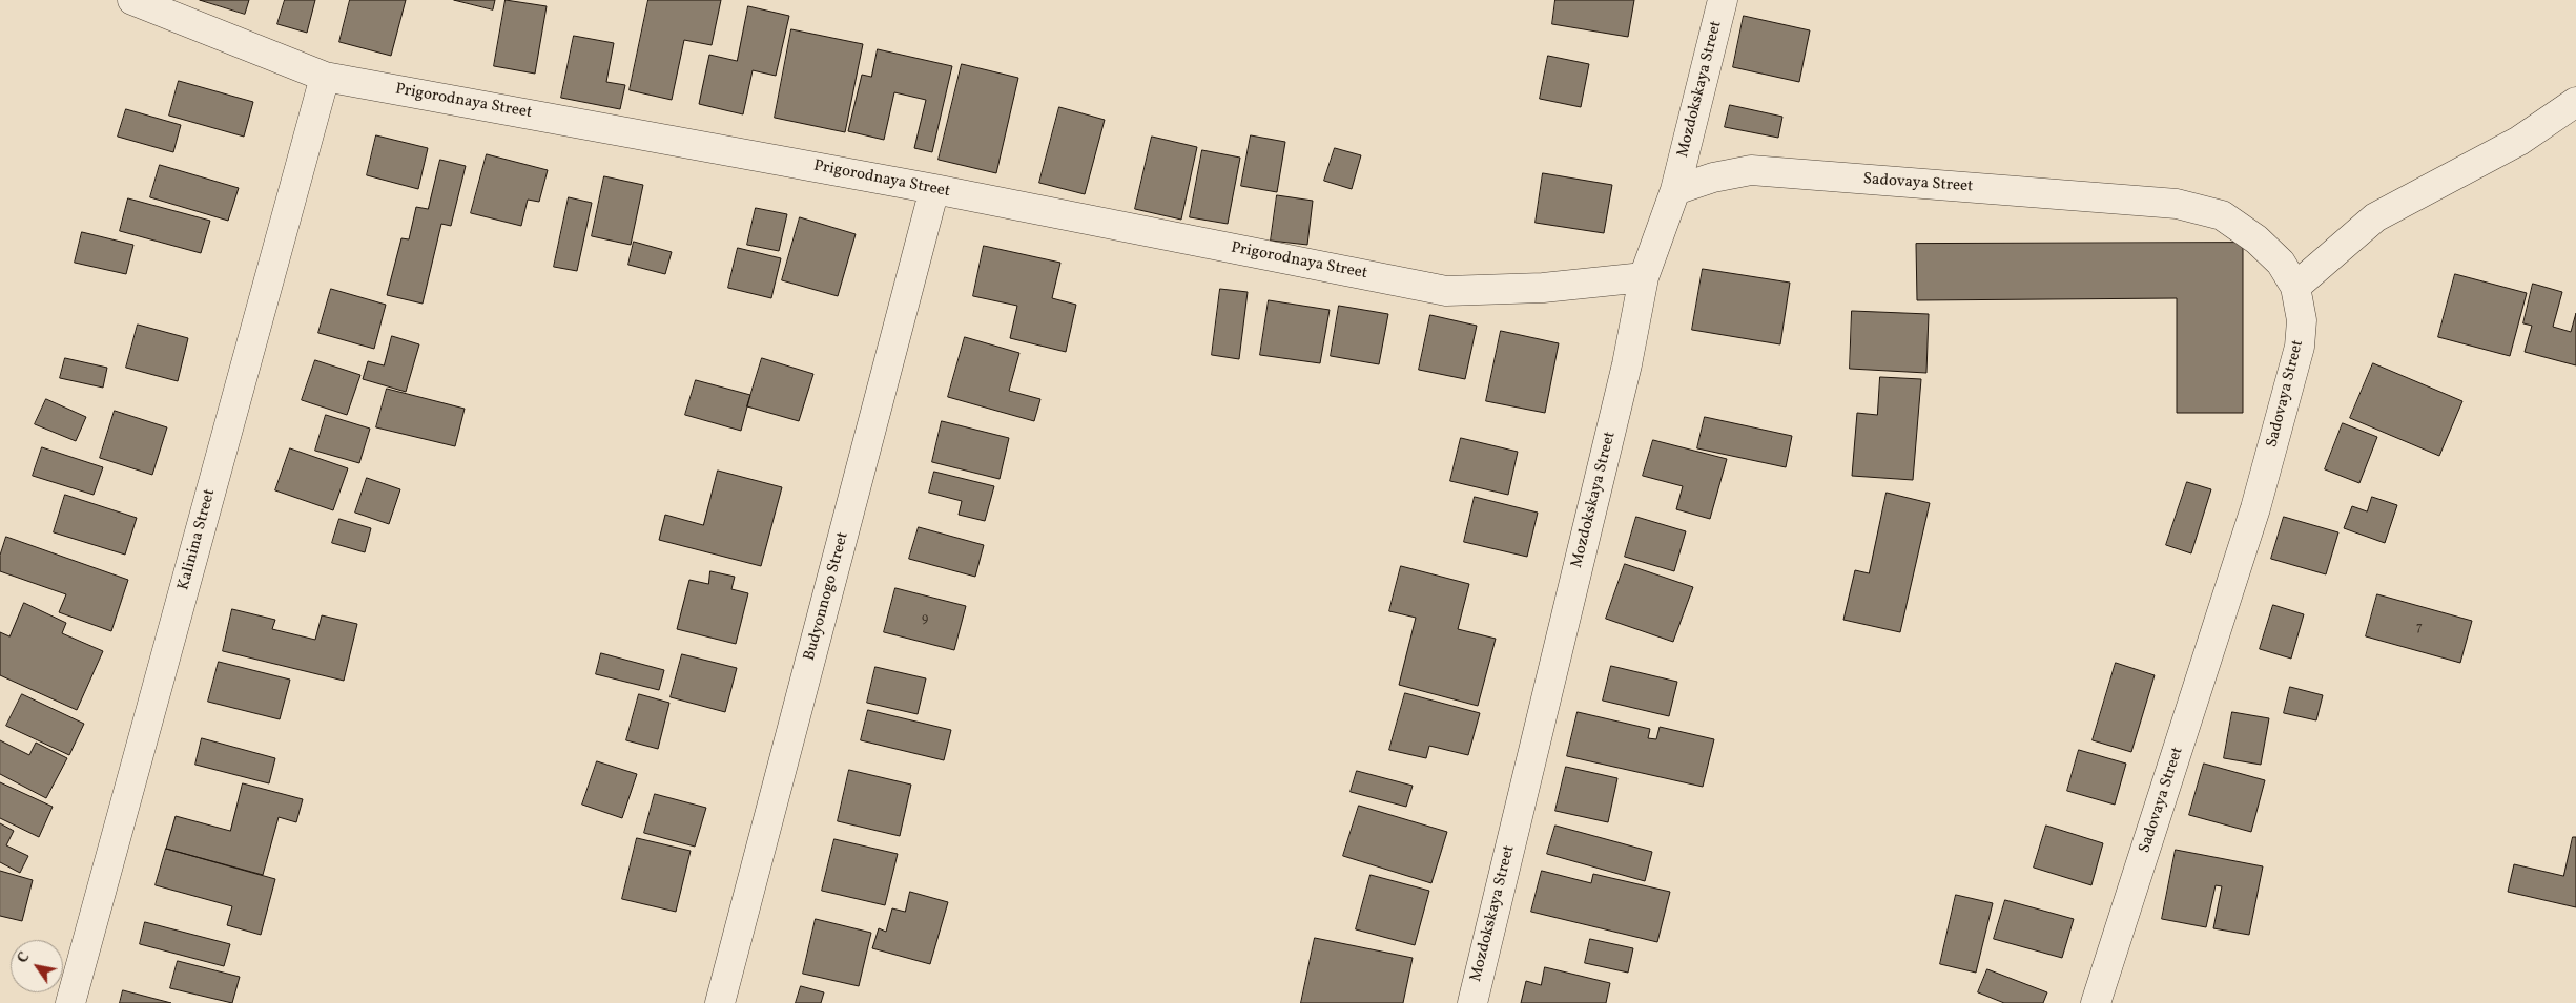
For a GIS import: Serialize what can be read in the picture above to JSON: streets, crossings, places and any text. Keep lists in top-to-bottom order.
{
  "streets": {
    "street": [
      "Mozdokskaya Street",
      "Prigorodnaya Street",
      "Sadovaya Street",
      "Kalinina Street",
      "Budyonnogo Street"
    ]
  },
  "crossings": [
    ["Mozdokskaya Street", "Prigorodnaya Street"],
    ["Mozdokskaya Street", "Sadovaya Street"],
    ["Prigorodnaya Street", "Kalinina Street"],
    ["Prigorodnaya Street", "Budyonnogo Street"]
  ],
  "house_numbers": ["9", "7"],
  "north": "top left"
}
